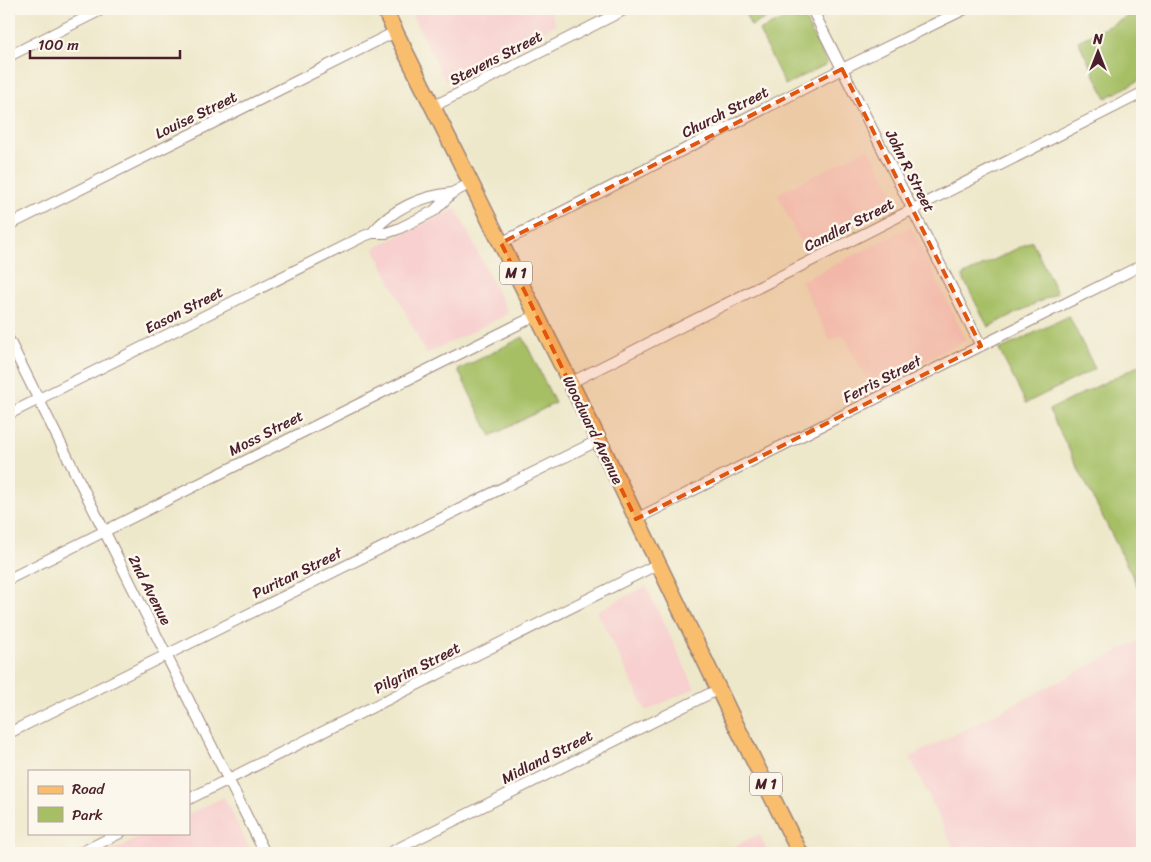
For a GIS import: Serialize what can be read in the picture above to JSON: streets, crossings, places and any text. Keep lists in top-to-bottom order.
{
  "streets": {
    "main road": ["M 1", "Woodward Avenue"],
    "street": [
      "Stevens Street",
      "Church Street",
      "Louise Street",
      "John R Street",
      "Candler Street",
      "Eason Street",
      "Ferris Street",
      "Moss Street",
      "Puritan Street",
      "2nd Avenue",
      "Pilgrim Street",
      "Midland Street"
    ]
  },
  "crossings": [
    ["Stevens Street", "Woodward Avenue"],
    ["Church Street", "John R Street"],
    ["Church Street", "Woodward Avenue"],
    ["Louise Street", "Woodward Avenue"],
    ["John R Street", "Candler Street"],
    ["John R Street", "Ferris Street"],
    ["Candler Street", "Woodward Avenue"],
    ["Eason Street", "Woodward Avenue"],
    ["Eason Street", "2nd Avenue"],
    ["Ferris Street", "Woodward Avenue"],
    ["Woodward Avenue", "Moss Street"],
    ["Woodward Avenue", "Puritan Street"],
    ["Woodward Avenue", "Pilgrim Street"],
    ["Woodward Avenue", "Midland Street"],
    ["Moss Street", "2nd Avenue"],
    ["Puritan Street", "2nd Avenue"],
    ["2nd Avenue", "Pilgrim Street"]
  ],
  "legend": ["Road", "Park"],
  "scale_bar": "100 m",
  "north": "top"
}
